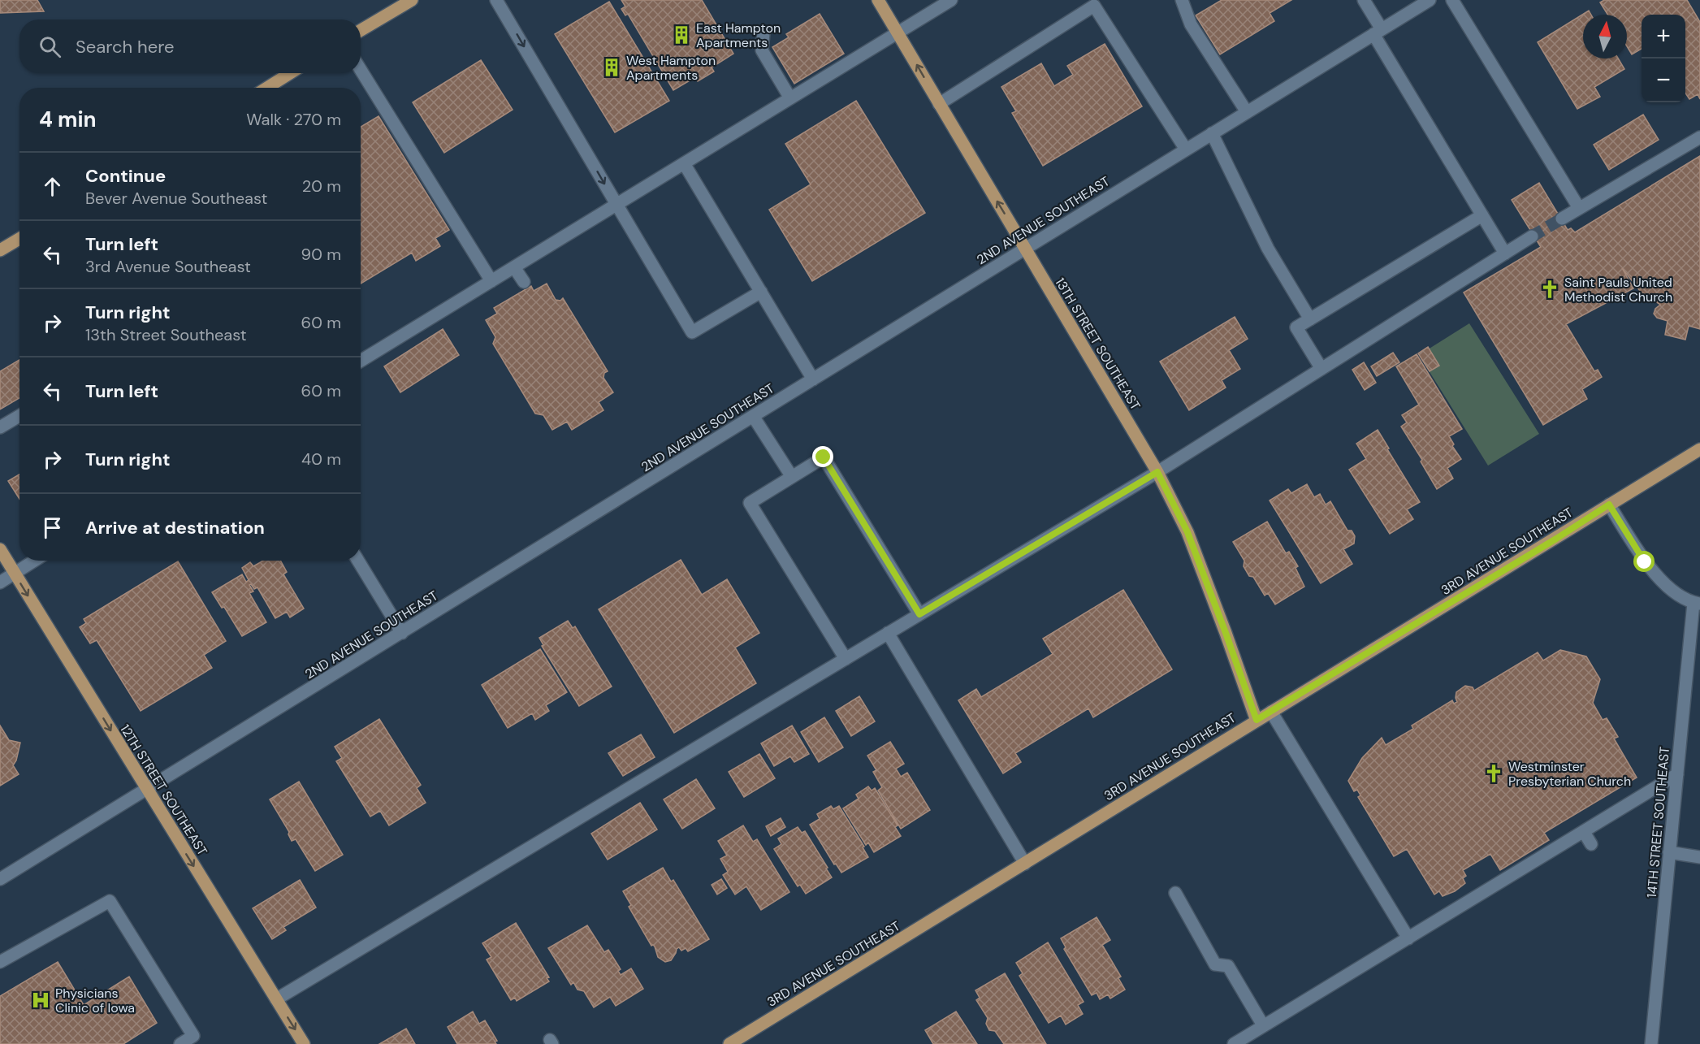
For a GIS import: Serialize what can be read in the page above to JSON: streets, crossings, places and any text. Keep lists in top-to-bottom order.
{
  "streets": {
    "main road": ["13TH STREET SOUTHEAST", "3RD AVENUE SOUTHEAST", "12TH STREET SOUTHEAST"],
    "street": ["2ND AVENUE SOUTHEAST", "14TH STREET SOUTHEAST"]
  },
  "crossings": [
    ["2ND AVENUE SOUTHEAST", "13TH STREET SOUTHEAST"],
    ["2ND AVENUE SOUTHEAST", "12TH STREET SOUTHEAST"],
    ["13TH STREET SOUTHEAST", "3RD AVENUE SOUTHEAST"]
  ],
  "one_way": ["12TH STREET SOUTHEAST"],
  "places": {
    "building": ["East Hampton Apartments", "West Hampton Apartments"],
    "church": ["Saint Pauls United Methodist Church", "Westminster Presbyterian Church"],
    "hospital": ["Physicians Clinic of Iowa"]
  },
  "north": "top",
  "page": {
    "map_buttons": ["+", "−"],
    "search": "Search here",
    "heading": ["4 min", "Walk · 270 m"],
    "list": [
      ["Continue", "Bever Avenue Southeast", "20 m"],
      ["Turn left", "3rd Avenue Southeast", "90 m"],
      ["Turn right", "13th Street Southeast", "60 m"],
      ["Turn left", "60 m"],
      ["Turn right", "40 m"],
      "Arrive at destination"
    ]
  }
}
